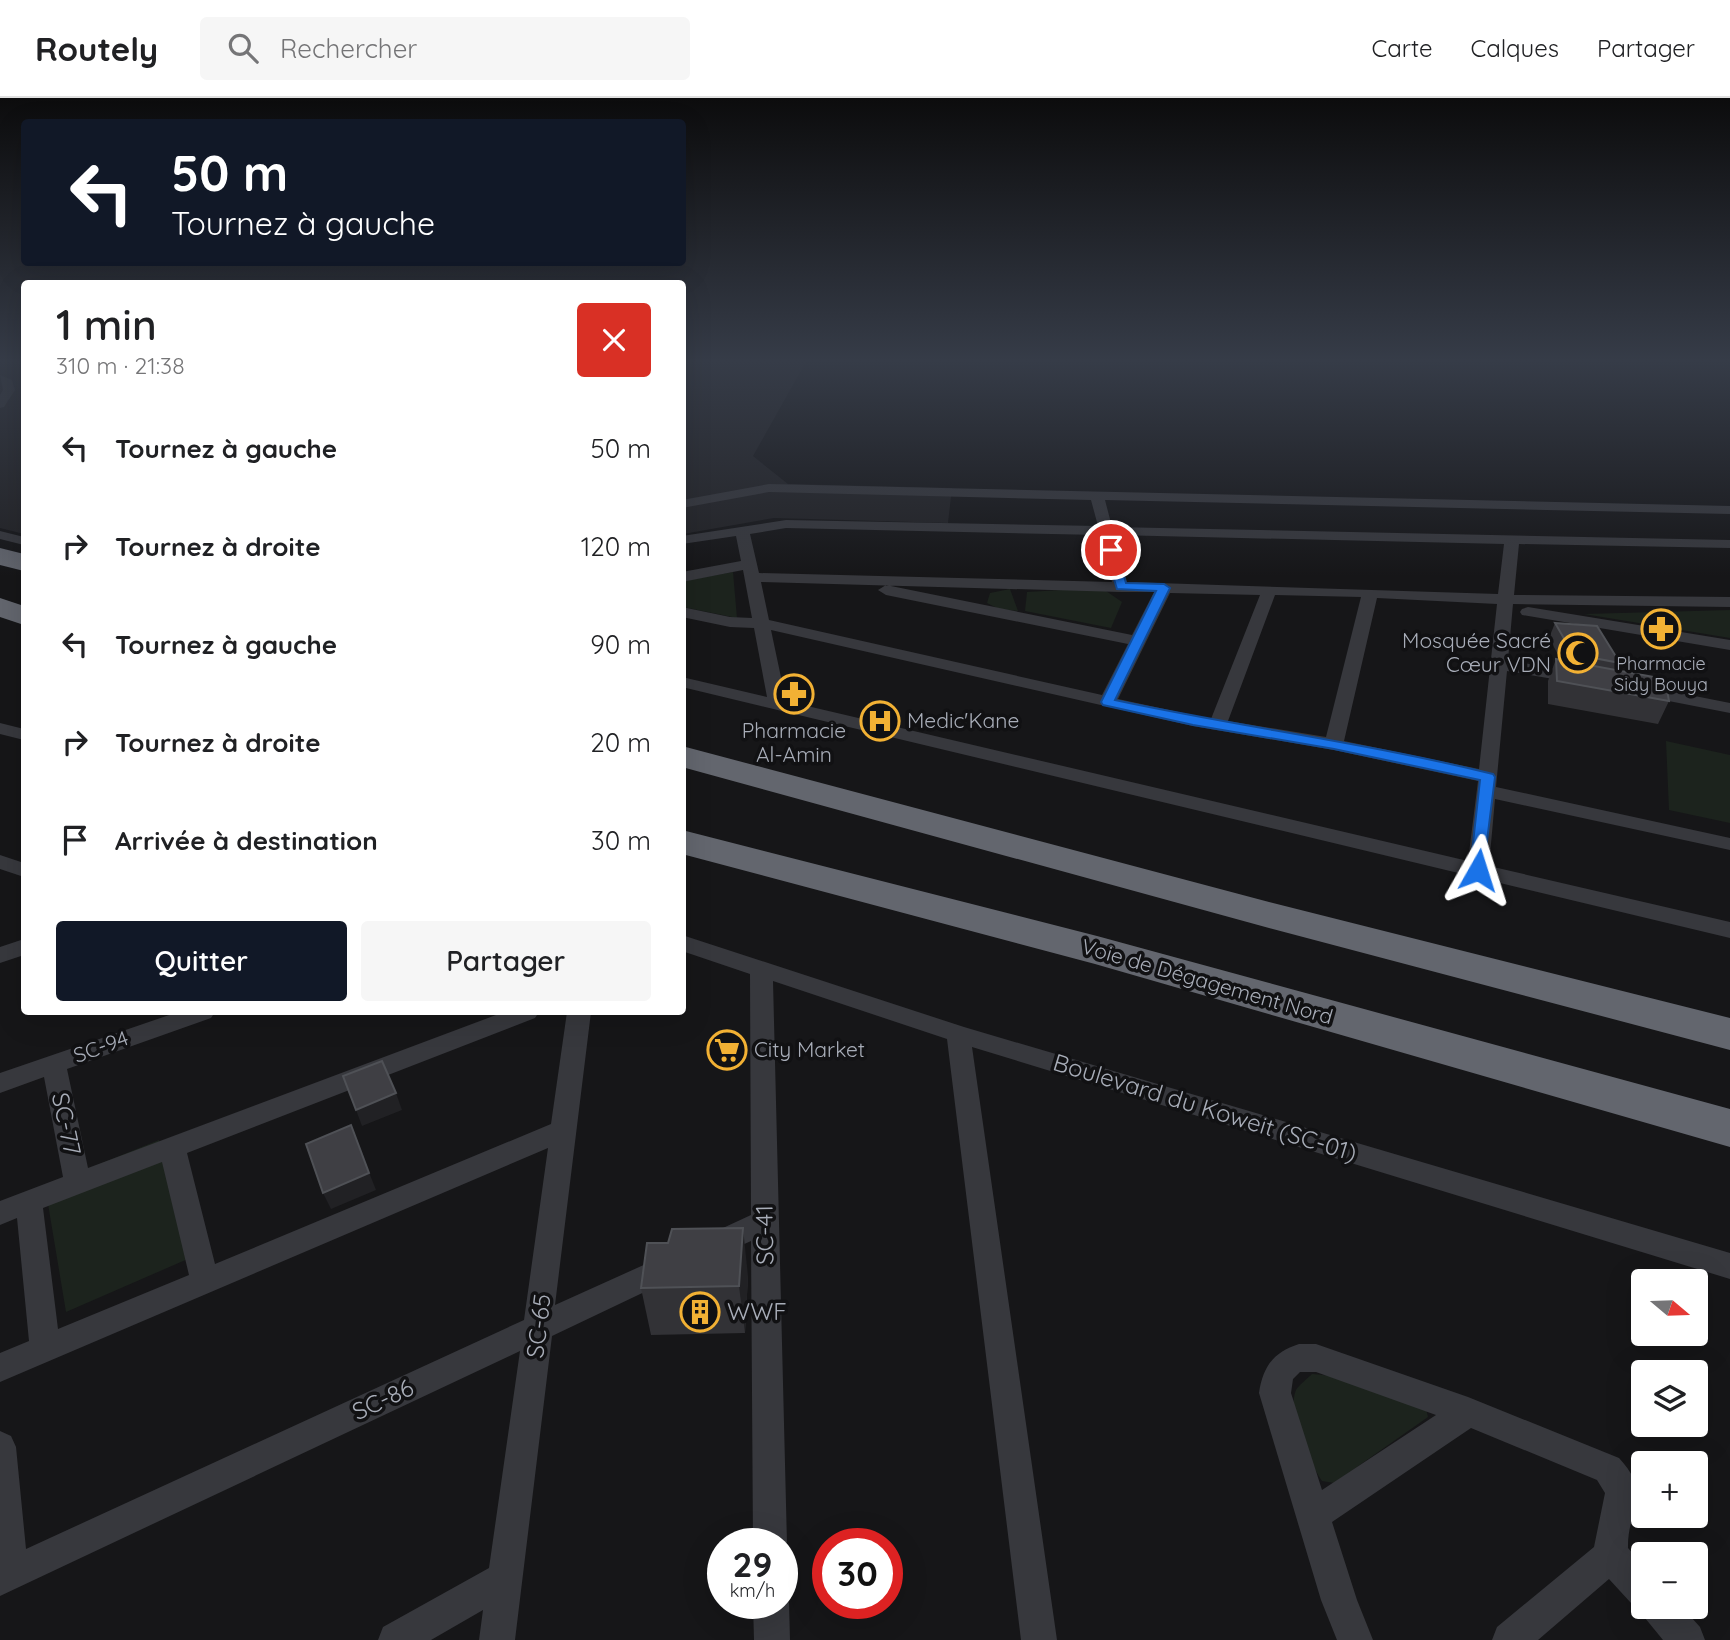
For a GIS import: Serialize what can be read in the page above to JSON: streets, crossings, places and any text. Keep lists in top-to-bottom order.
{
  "streets": {
    "highway": ["Voie de Dégagement Nord"],
    "street": [
      "SC-94",
      "Boulevard du Koweit (SC-01)",
      "SC-77",
      "SC-41",
      "SC-65",
      "SC-86"
    ]
  },
  "crossings": [
    ["SC-94", "SC-77"],
    ["Boulevard du Koweit (SC-01)", "SC-41"],
    ["SC-41", "SC-86"],
    ["SC-65", "SC-86"]
  ],
  "places": {
    "pharmacy": ["Pharmacie Sidy Bouya", "Pharmacie Al-Amin"],
    "mosque": ["Mosquée Sacré Cœur VDN"],
    "hospital": ["Medic'Kane"],
    "supermarket": ["City Market"],
    "building": ["WWF"]
  },
  "north": "right",
  "page": {
    "header": "Routely",
    "search": "Rechercher",
    "nav": ["Carte", "Calques", "Partager"],
    "turn": ["50 m", "Tournez à gauche"],
    "heading": ["1 min", "310 m · 21:38"],
    "list": [
      {
        "name": "Tournez à gauche",
        "value": "50 m"
      },
      {
        "name": "Tournez à droite",
        "value": "120 m"
      },
      {
        "name": "Tournez à gauche",
        "value": "90 m"
      },
      {
        "name": "Tournez à droite",
        "value": "20 m"
      },
      {
        "name": "Arrivée à destination",
        "value": "30 m"
      }
    ],
    "buttons": ["Quitter", "Partager"],
    "map_buttons": ["+", "−"],
    "speed": "29 km/h",
    "limit": "30"
  }
}
